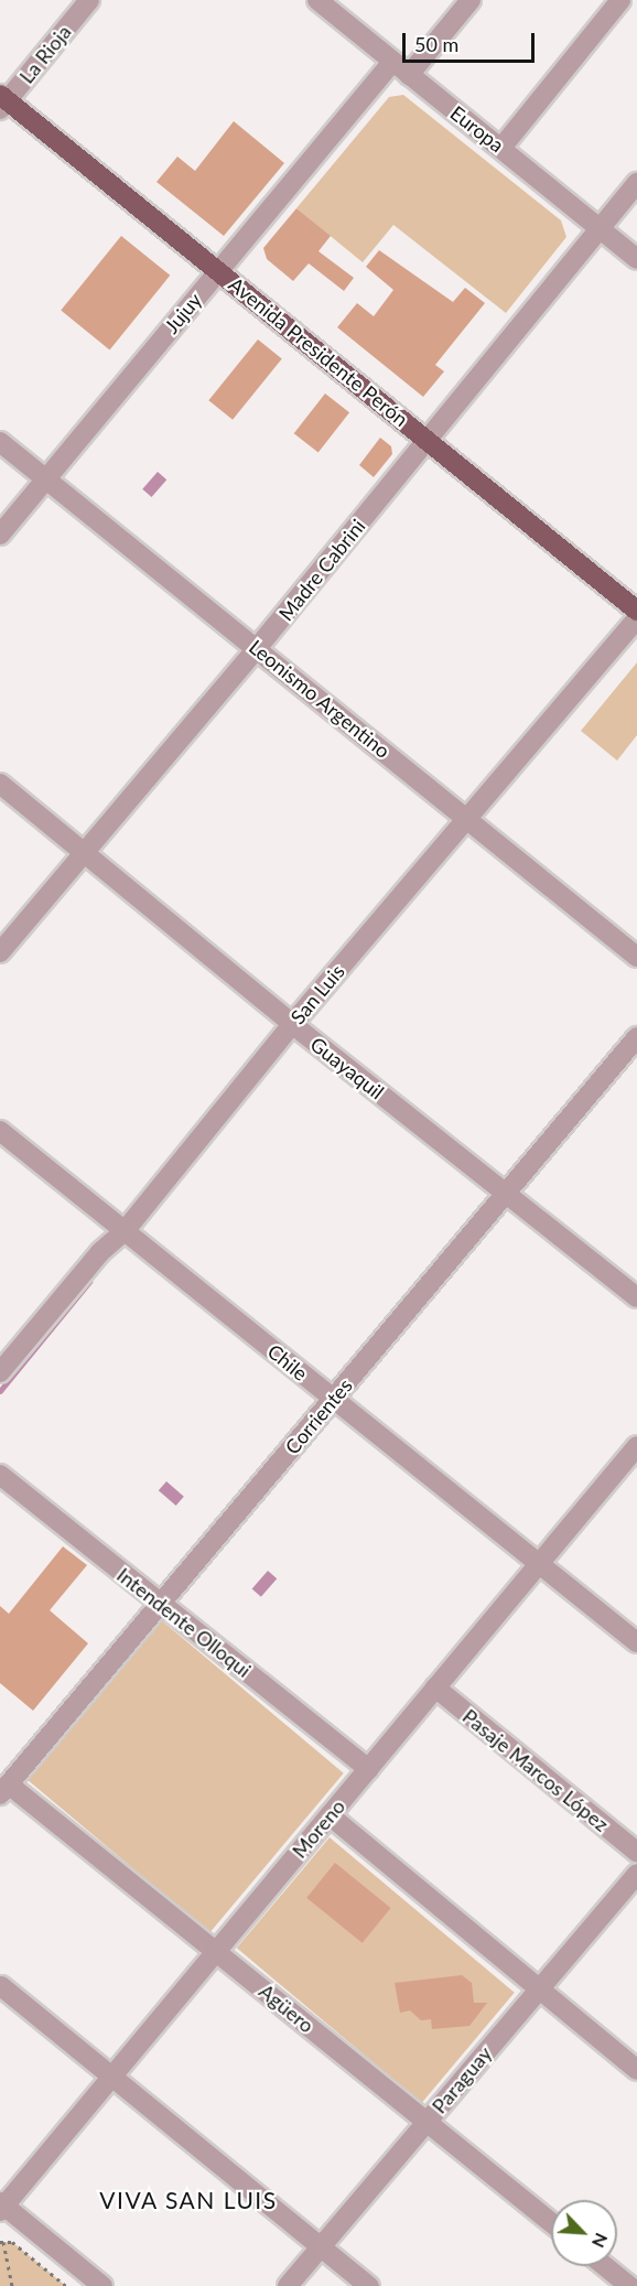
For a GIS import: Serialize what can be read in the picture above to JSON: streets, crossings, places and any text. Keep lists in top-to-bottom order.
{
  "streets": {
    "main road": ["Avenida Presidente Perón"],
    "street": [
      "La Rioja",
      "Europa",
      "Jujuy",
      "Madre Cabrini",
      "Leonismo Argentino",
      "San Luis",
      "Guayaquil",
      "Chile",
      "Corrientes",
      "Intendente Olloqui",
      "Pasaje Marcos López",
      "Moreno",
      "Agüero",
      "Paraguay"
    ]
  },
  "crossings": [
    ["La Rioja", "Avenida Presidente Perón"],
    ["Europa", "Jujuy"],
    ["Europa", "Madre Cabrini"],
    ["Jujuy", "Avenida Presidente Perón"],
    ["Jujuy", "Leonismo Argentino"],
    ["Avenida Presidente Perón", "Madre Cabrini"],
    ["Madre Cabrini", "Leonismo Argentino"],
    ["Madre Cabrini", "Guayaquil"],
    ["Leonismo Argentino", "San Luis"],
    ["San Luis", "Guayaquil"],
    ["San Luis", "Chile"],
    ["Guayaquil", "Corrientes"],
    ["Chile", "Corrientes"],
    ["Chile", "Moreno"],
    ["Corrientes", "Intendente Olloqui"],
    ["Corrientes", "Agüero"],
    ["Intendente Olloqui", "Moreno"],
    ["Pasaje Marcos López", "Moreno"],
    ["Moreno", "Agüero"],
    ["Agüero", "Paraguay"]
  ],
  "districts": ["VIVA SAN LUIS"],
  "scale_bar": "50 m",
  "north": "bottom right"
}
